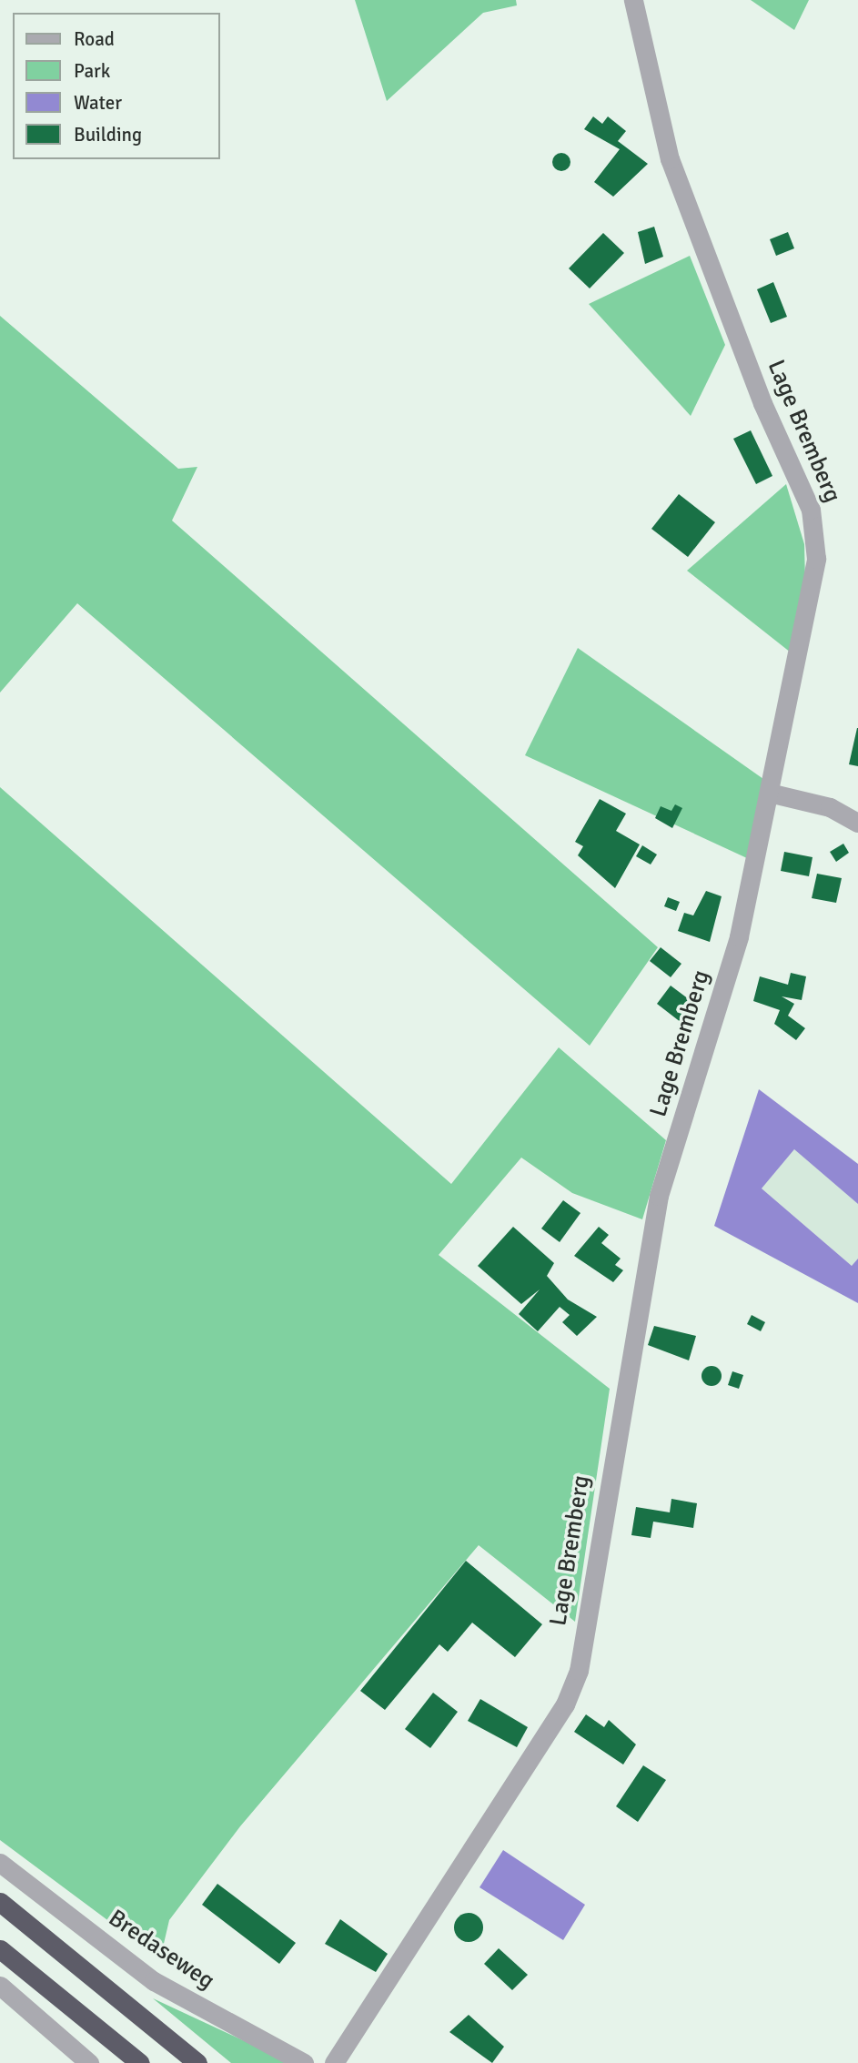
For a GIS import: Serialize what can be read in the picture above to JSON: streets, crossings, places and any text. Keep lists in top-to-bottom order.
{
  "streets": {
    "street": ["Lage Bremberg", "Bredaseweg"]
  },
  "legend": [
    "Road",
    "Park",
    "Water",
    "Building"
  ]
}
